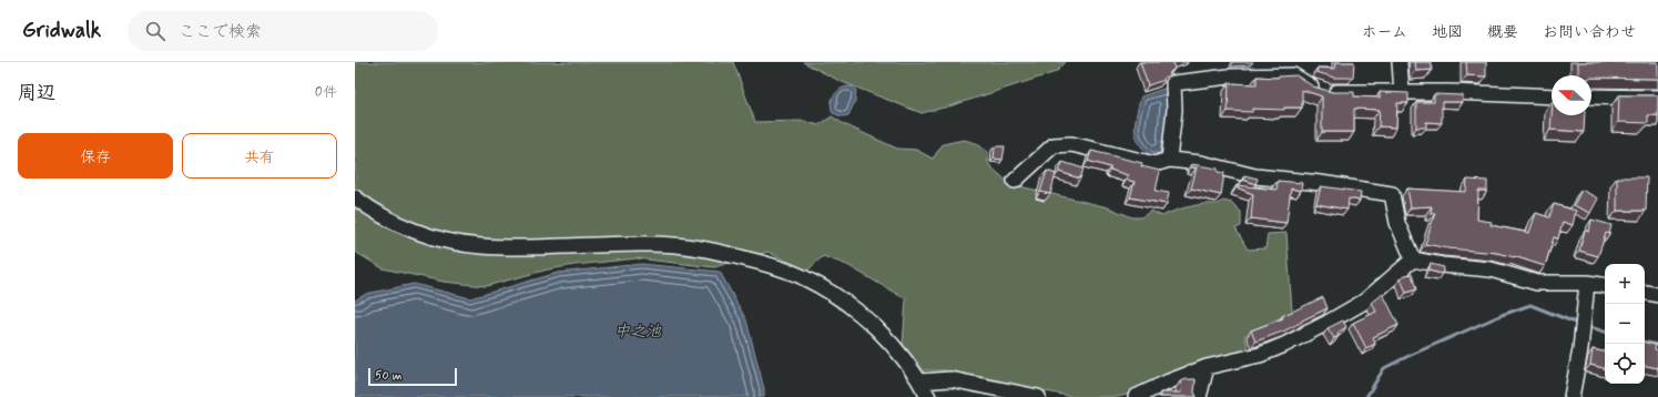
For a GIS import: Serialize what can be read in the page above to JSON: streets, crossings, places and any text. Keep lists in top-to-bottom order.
{
  "water": ["中之池"],
  "scale_bar": "50 m",
  "north": "left",
  "page": {
    "header": "Gridwalk",
    "search": "ここで検索",
    "nav": [
      "ホーム",
      "地図",
      "概要",
      "お問い合わせ"
    ],
    "heading": ["周辺", "0件"],
    "buttons": ["保存", "共有"],
    "map_buttons": ["+", "−"],
    "scale": "50 m"
  }
}
